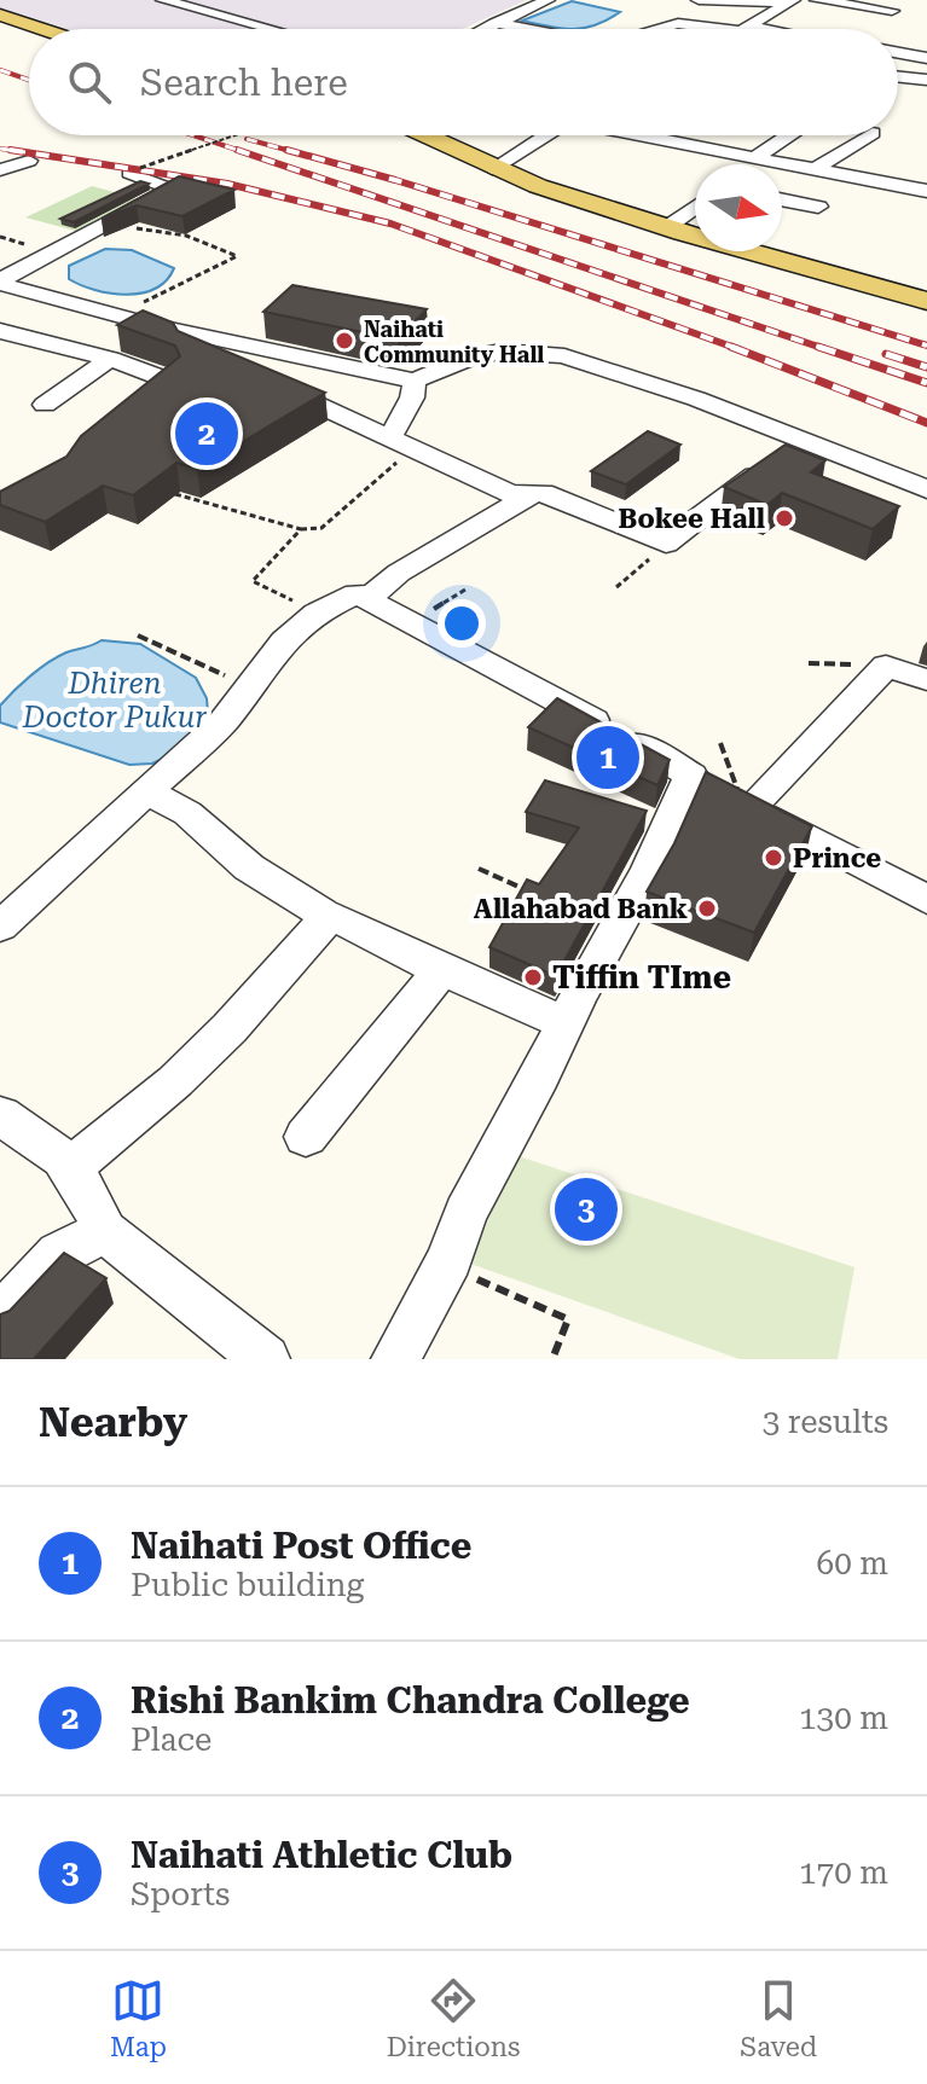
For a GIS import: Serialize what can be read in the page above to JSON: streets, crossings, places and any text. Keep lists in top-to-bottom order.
{
  "water": ["Dhiren Doctor Pukur"],
  "places": [
    "Naihati Community Hall",
    "Bokee Hall",
    "Prince",
    "Allahabad Bank",
    "Tiffin TIme"
  ],
  "north": "right",
  "page": {
    "search": "Search here",
    "pins": ["2", "1", "3"],
    "heading": ["Nearby", "3 results"],
    "list": [
      {
        "mark": "1",
        "name": "Naihati Post Office",
        "note": "Public building",
        "value": "60 m"
      },
      {
        "mark": "2",
        "name": "Rishi Bankim Chandra College",
        "note": "Place",
        "value": "130 m"
      },
      {
        "mark": "3",
        "name": "Naihati Athletic Club",
        "note": "Sports",
        "value": "170 m"
      }
    ],
    "nav": ["Map", "Directions", "Saved"]
  }
}
